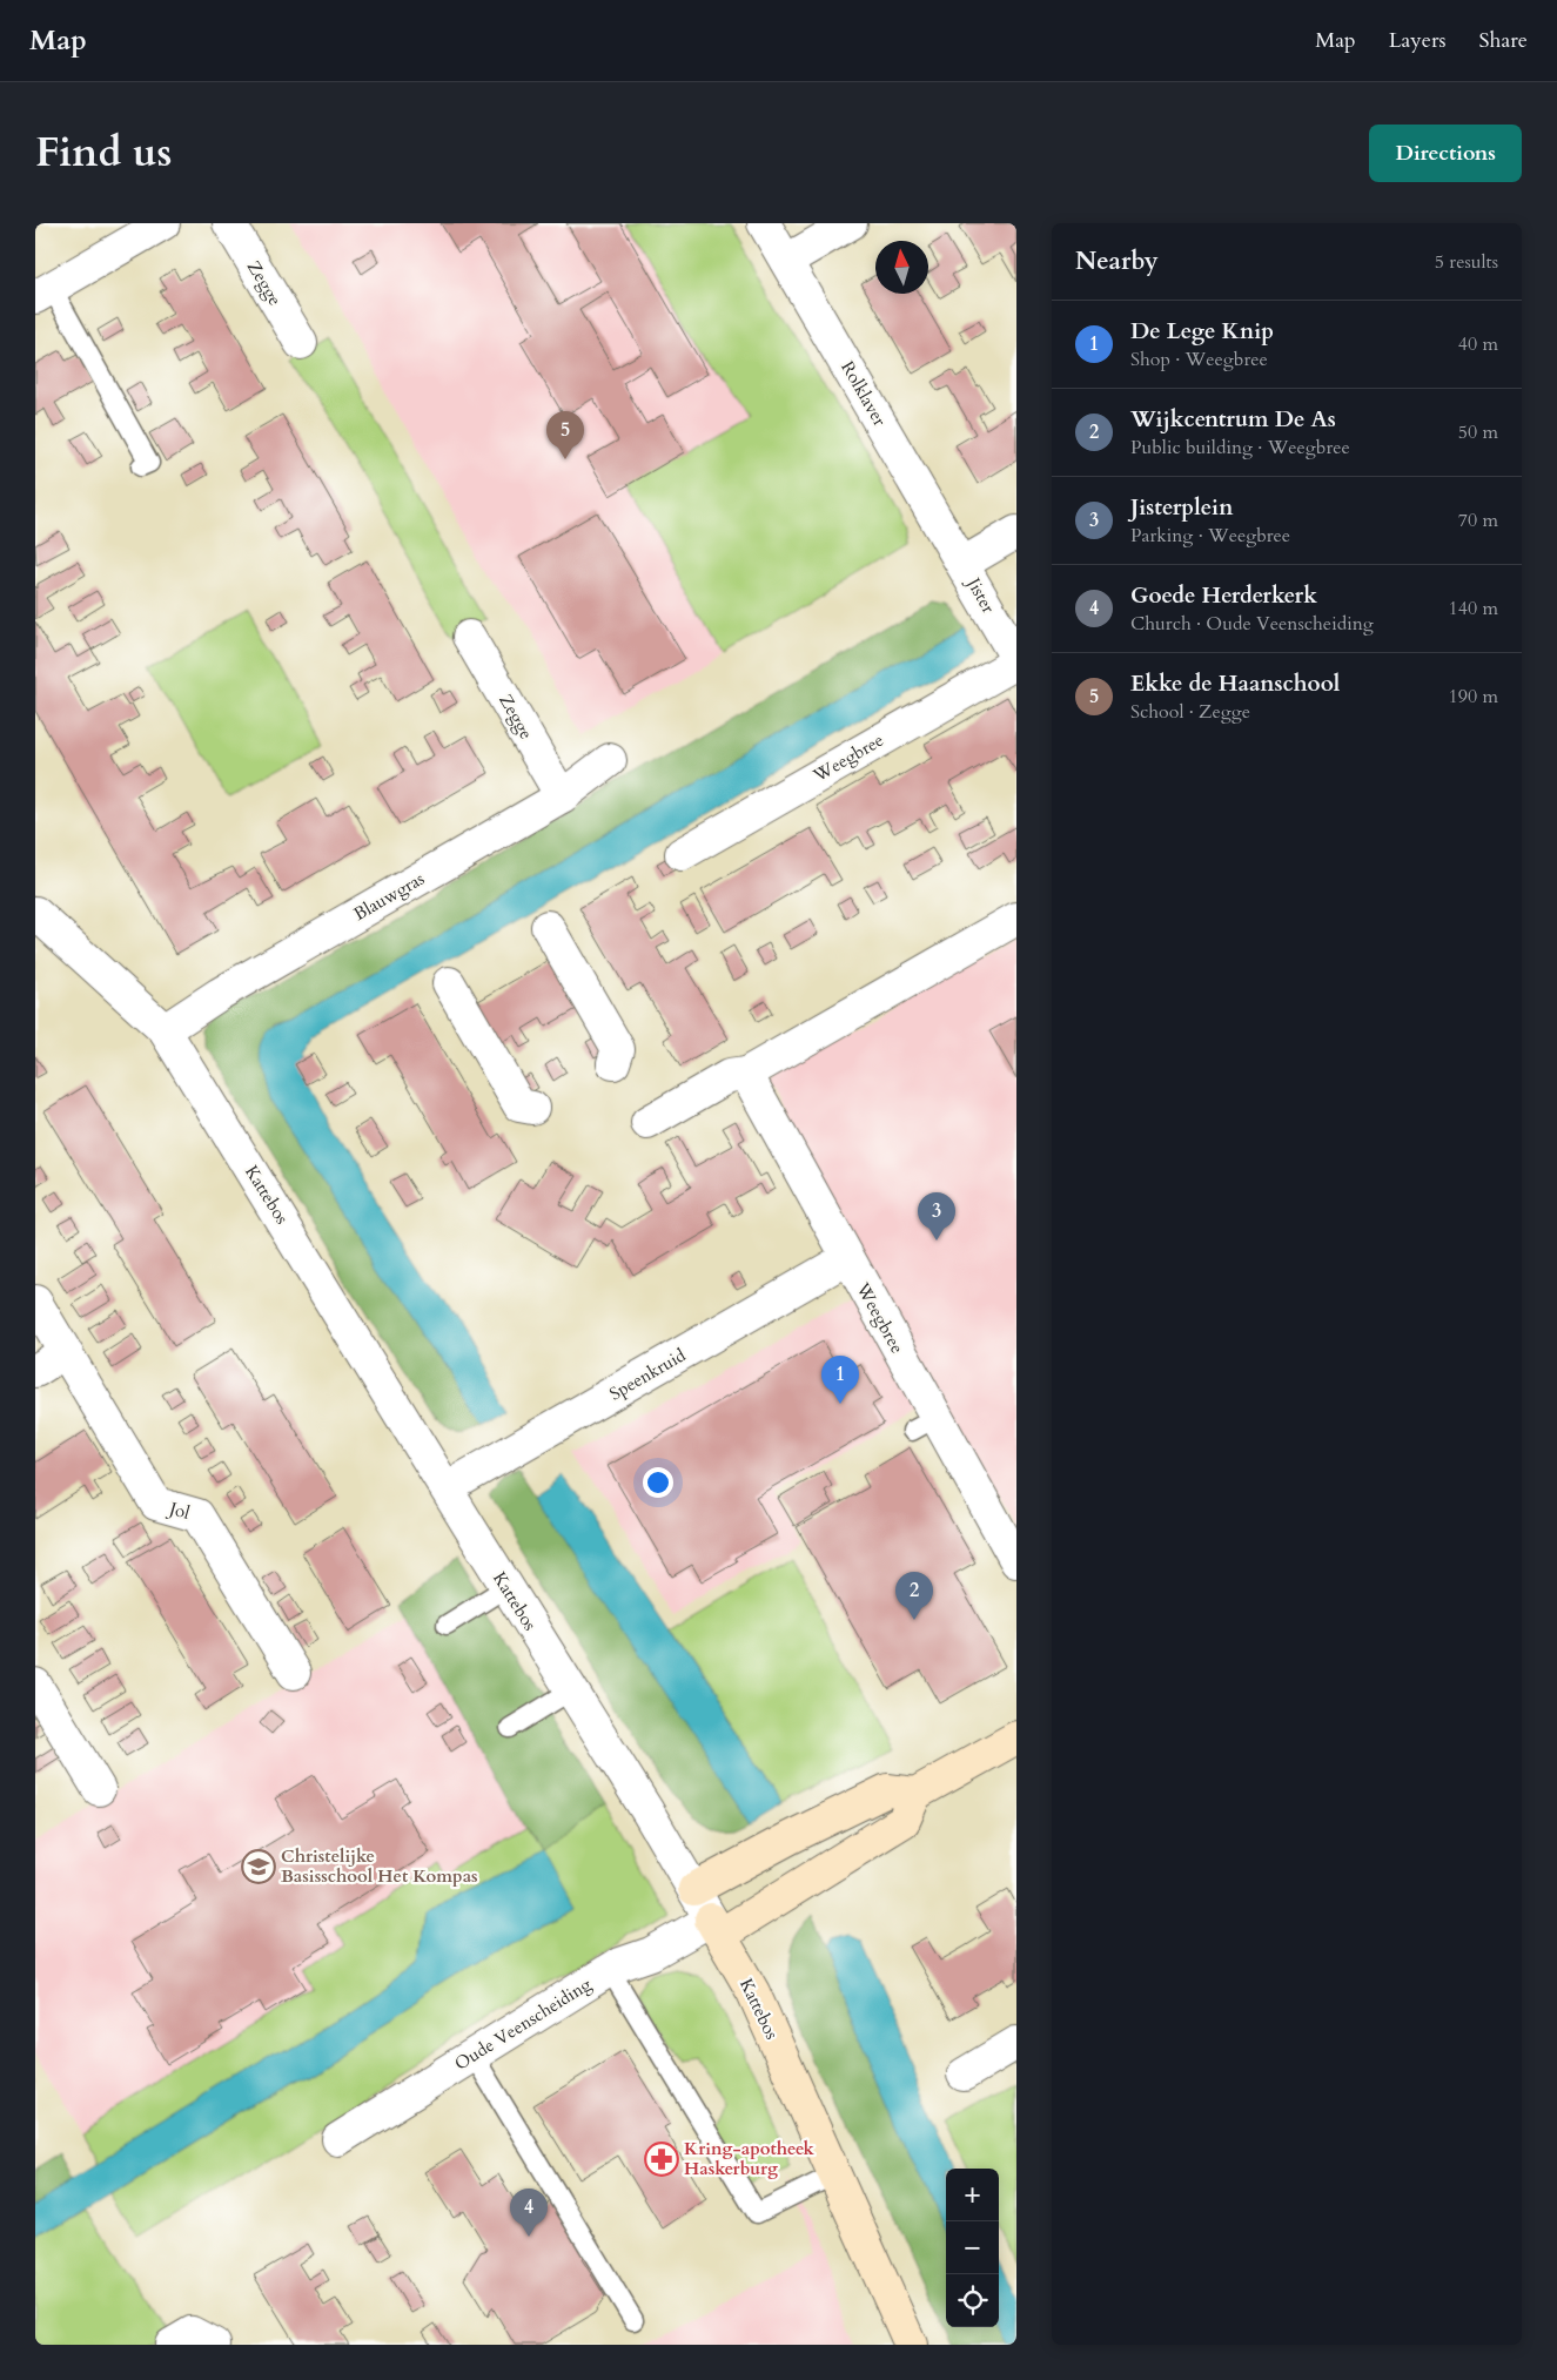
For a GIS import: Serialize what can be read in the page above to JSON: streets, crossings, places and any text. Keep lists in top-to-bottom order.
{
  "streets": {
    "street": [
      "Zegge",
      "Rolklaver",
      "Jister",
      "Weegbree",
      "Blauwgras",
      "Kattebos",
      "Speenkruid",
      "Jol",
      "Oude Veenscheiding"
    ]
  },
  "crossings": [
    ["Zegge", "Blauwgras"],
    ["Rolklaver", "Jister"],
    ["Jister", "Weegbree"],
    ["Weegbree", "Speenkruid"],
    ["Blauwgras", "Kattebos"],
    ["Kattebos", "Speenkruid"],
    ["Kattebos", "Oude Veenscheiding"]
  ],
  "places": {
    "school or university": ["Christelijke Basisschool Het Kompas"],
    "pharmacy": ["Kring-apotheek Haskerburg"]
  },
  "north": "top",
  "page": {
    "header": "Map",
    "nav": ["Map", "Layers", "Share"],
    "title": "Find us",
    "buttons": "Directions",
    "heading": ["Nearby", "5 results"],
    "list": [
      {
        "mark": "1",
        "name": "De Lege Knip",
        "note": "Shop · Weegbree",
        "value": "40 m"
      },
      {
        "mark": "2",
        "name": "Wijkcentrum De As",
        "note": "Public building · Weegbree",
        "value": "50 m"
      },
      {
        "mark": "3",
        "name": "Jisterplein",
        "note": "Parking · Weegbree",
        "value": "70 m"
      },
      {
        "mark": "4",
        "name": "Goede Herderkerk",
        "note": "Church · Oude Veenscheiding",
        "value": "140 m"
      },
      {
        "mark": "5",
        "name": "Ekke de Haanschool",
        "note": "School · Zegge",
        "value": "190 m"
      }
    ],
    "pins": [
      "5",
      "3",
      "1",
      "2",
      "4"
    ],
    "map_buttons": ["+", "−"]
  }
}
